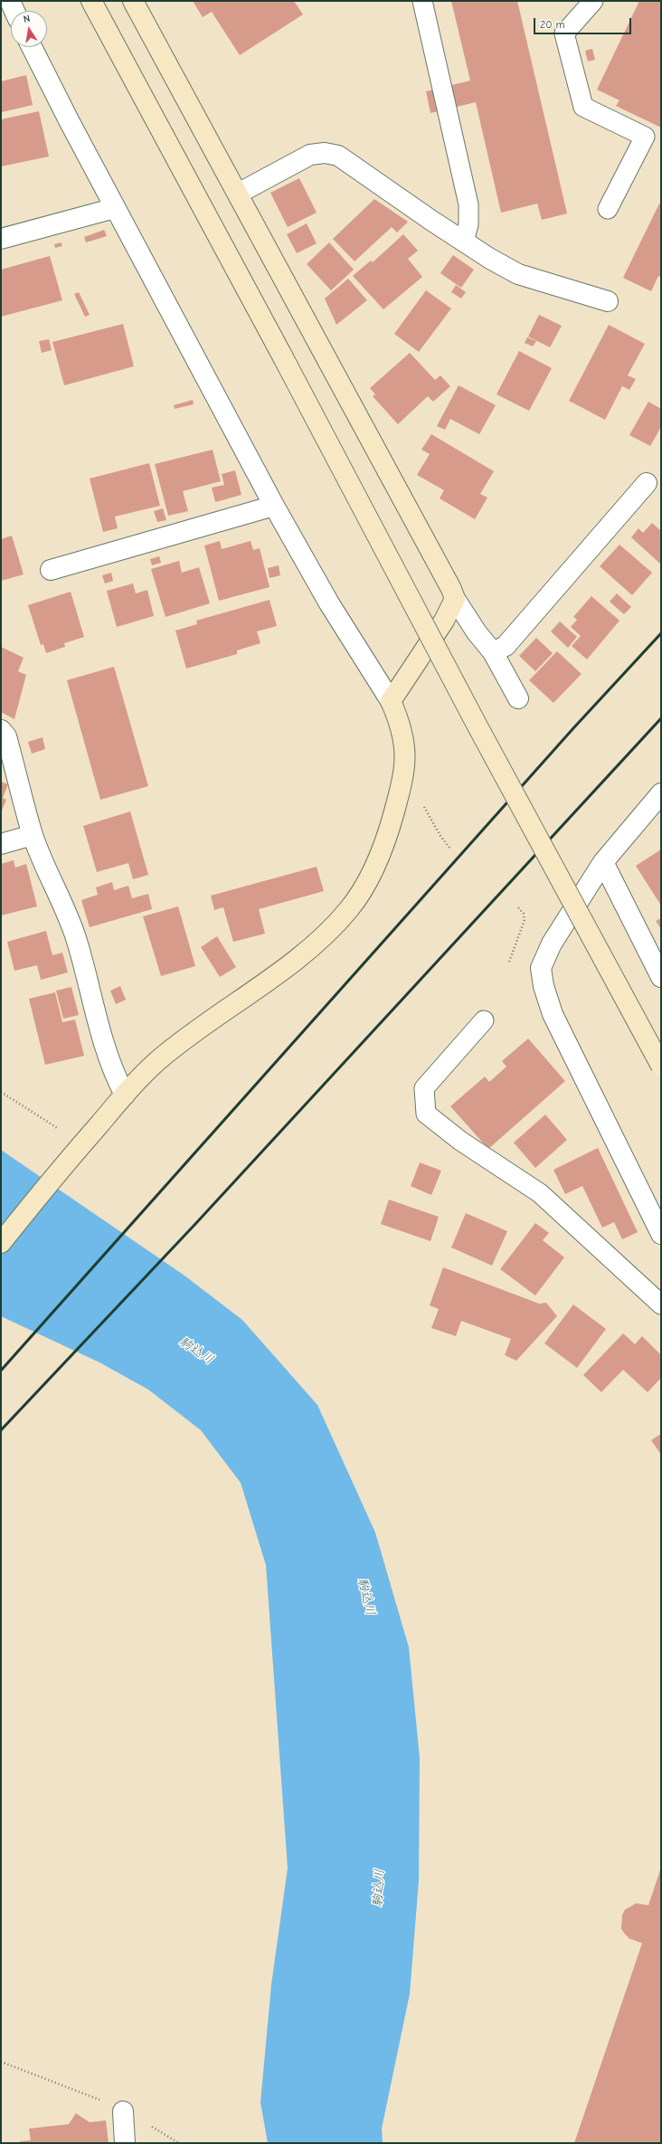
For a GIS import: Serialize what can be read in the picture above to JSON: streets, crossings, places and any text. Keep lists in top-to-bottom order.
{
  "water": ["駒込川"],
  "scale_bar": "20 m",
  "north": "top"
}
